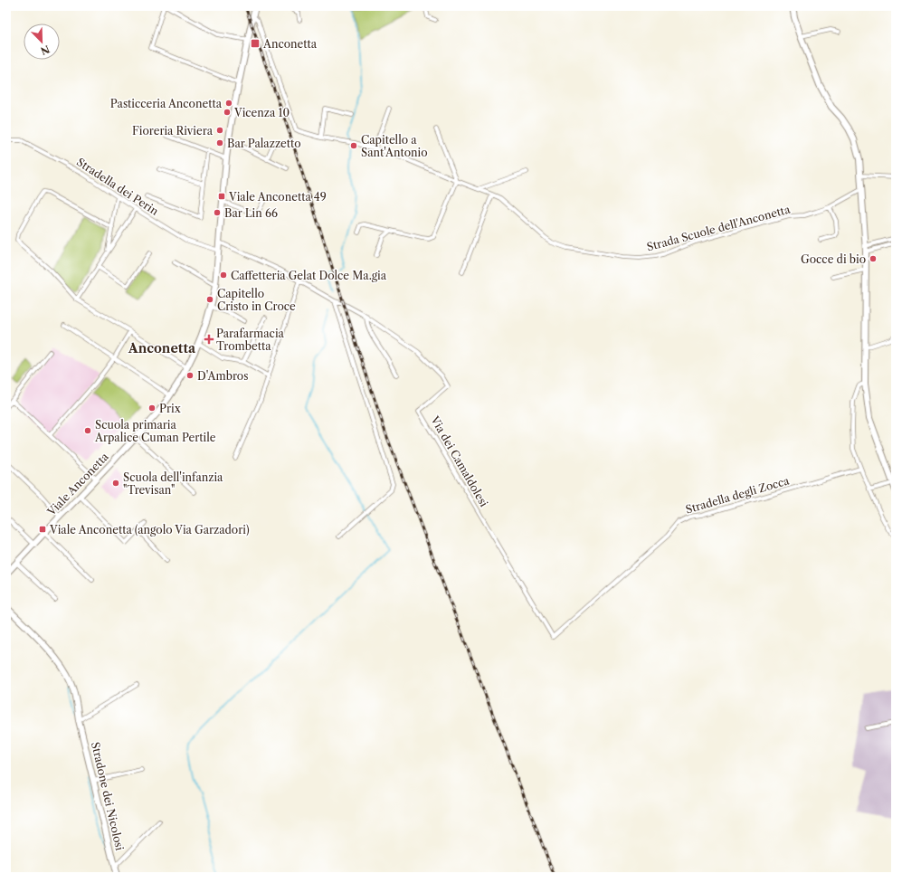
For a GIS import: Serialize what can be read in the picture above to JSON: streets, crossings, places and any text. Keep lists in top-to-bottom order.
{
  "streets": {
    "main road": ["Viale Anconetta", "Stradone dei Nicolosi"],
    "street": [
      "Stradella dei Perin",
      "Strada Scuole dell'Anconetta",
      "Via dei Camaldolesi",
      "Stradella degli Zocca"
    ]
  },
  "crossings": [
    ["Stradella dei Perin", "Viale Anconetta"],
    ["Strada Scuole dell'Anconetta", "Viale Anconetta"],
    ["Via dei Camaldolesi", "Viale Anconetta"],
    ["Via dei Camaldolesi", "Stradella degli Zocca"]
  ],
  "districts": ["Anconetta"],
  "places": {
    "transit": ["Anconetta", "Viale Anconetta 49", "Viale Anconetta (angolo Via Garzadori)"],
    "other": [
      "Pasticceria Anconetta",
      "Vicenza 10",
      "Fioreria Riviera",
      "Bar Palazzetto",
      "Capitello a Sant'Antonio",
      "Bar Lin 66",
      "Gocce di bio",
      "Caffetteria Gelat Dolce Ma.gia",
      "Capitello Cristo in Croce",
      "D'Ambros",
      "Prix",
      "Scuola primaria Arpalice Cuman Pertile",
      "Scuola dell'infanzia \"Trevisan\""
    ],
    "health": ["Parafarmacia Trombetta"]
  },
  "north": "bottom right"
}
